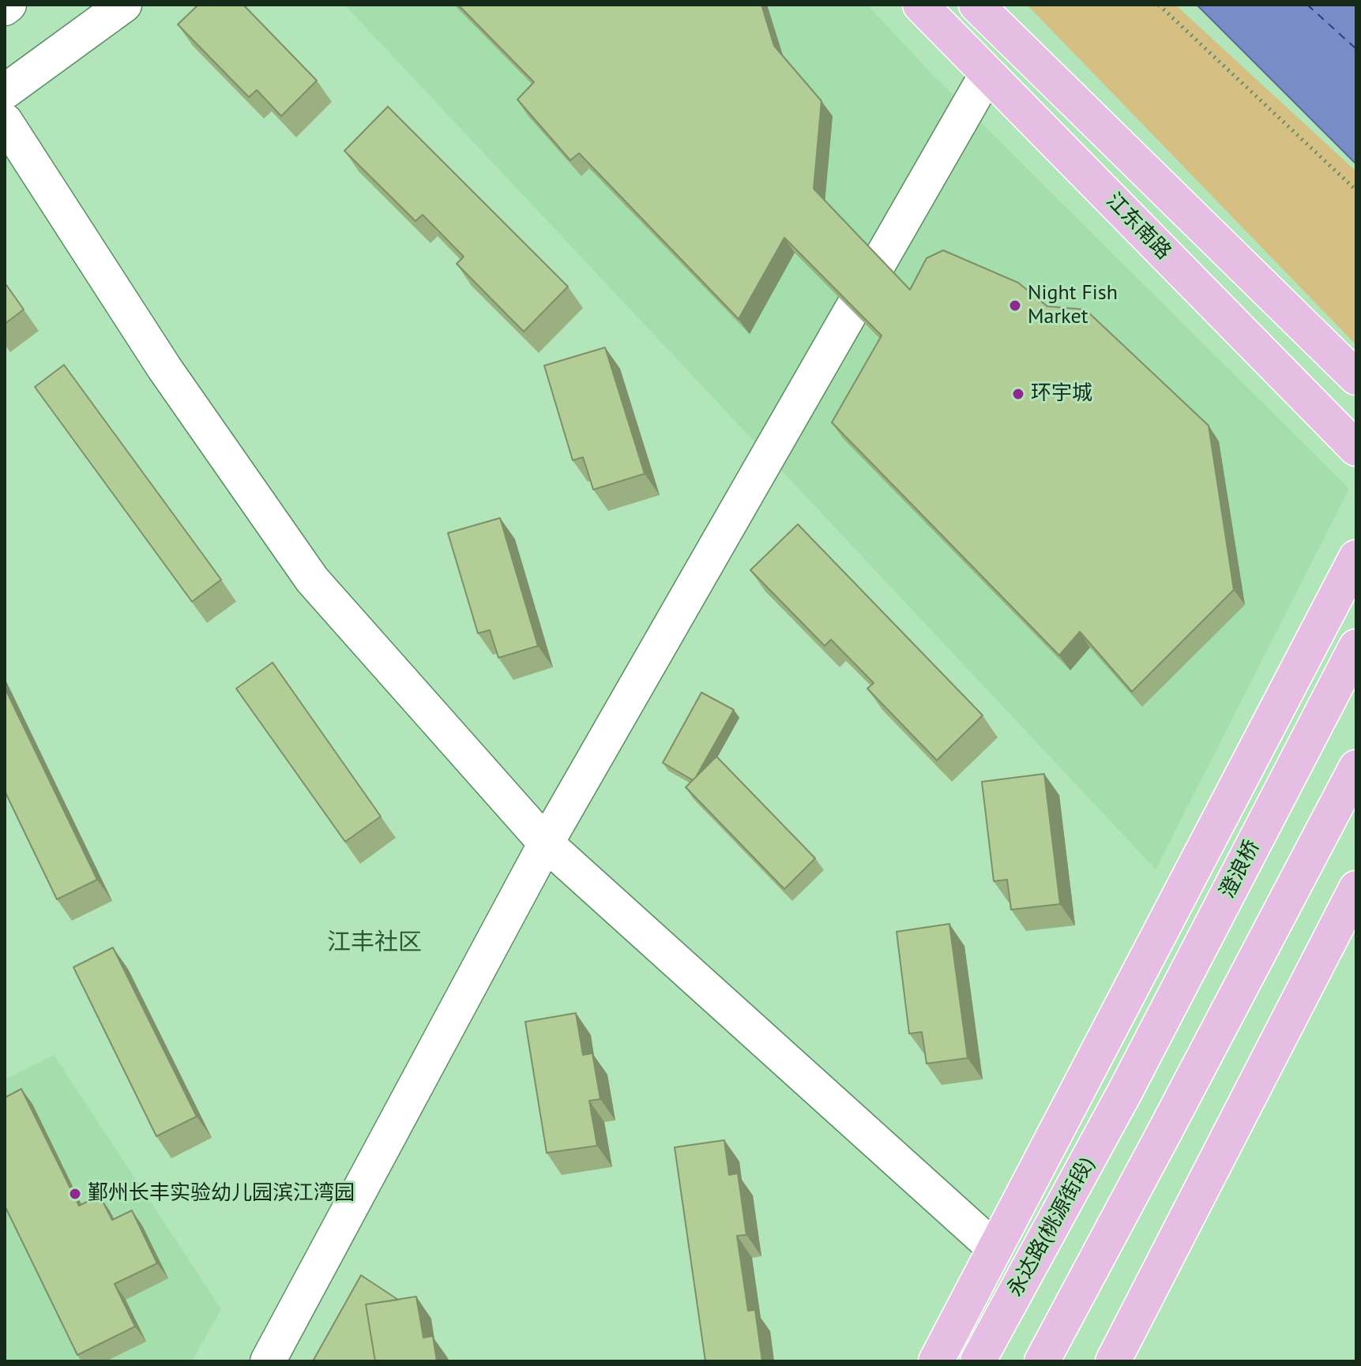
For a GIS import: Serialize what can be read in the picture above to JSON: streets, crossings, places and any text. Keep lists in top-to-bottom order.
{
  "streets": {
    "main road": ["江东南路", "澄浪桥", "永达路(桃源街段)"]
  },
  "crossings": [
    ["澄浪桥", "永达路(桃源街段)"]
  ],
  "districts": ["江丰社区"],
  "places": ["Night Fish Market", "环宇城", "鄞州长丰实验幼儿园滨江湾园"]
}
